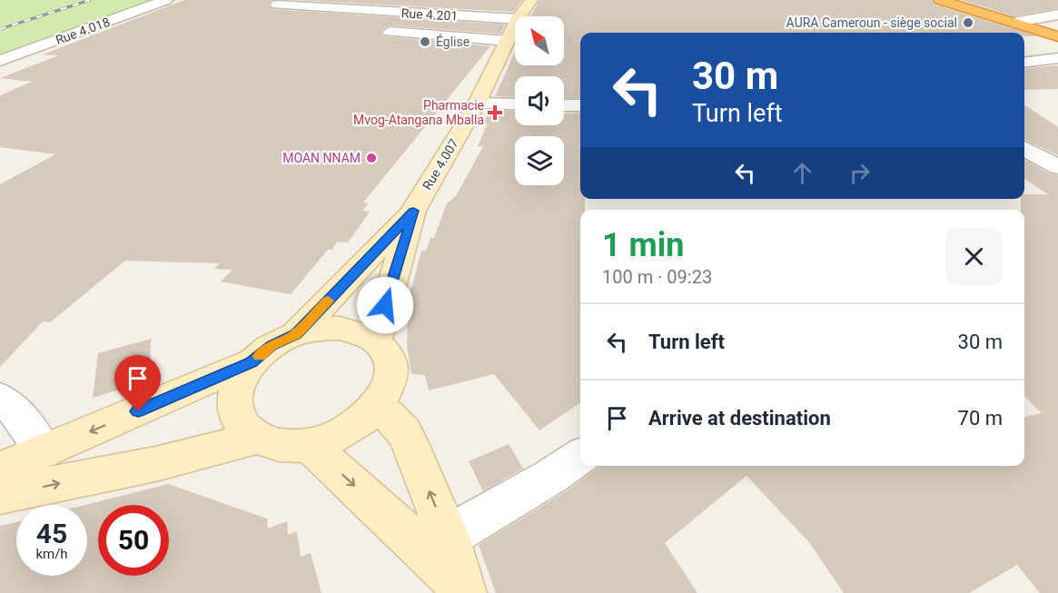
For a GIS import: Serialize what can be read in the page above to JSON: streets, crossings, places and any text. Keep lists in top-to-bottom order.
{
  "streets": {
    "main road": ["Rue 4.007"],
    "street": ["Rue 4.201", "Rue 4.018"]
  },
  "places": {
    "other": ["AURA Cameroun - siège social", "Église", "MOAN NNAM"],
    "health": ["Pharmacie Mvog-Atangana Mballa"]
  },
  "north": "top left",
  "page": {
    "turn": ["30 m", "Turn left"],
    "heading": ["1 min", "100 m · 09:23"],
    "list": [
      {
        "name": "Turn left",
        "value": "30 m"
      },
      {
        "name": "Arrive at destination",
        "value": "70 m"
      }
    ],
    "speed": "45 km/h",
    "limit": "50"
  }
}
